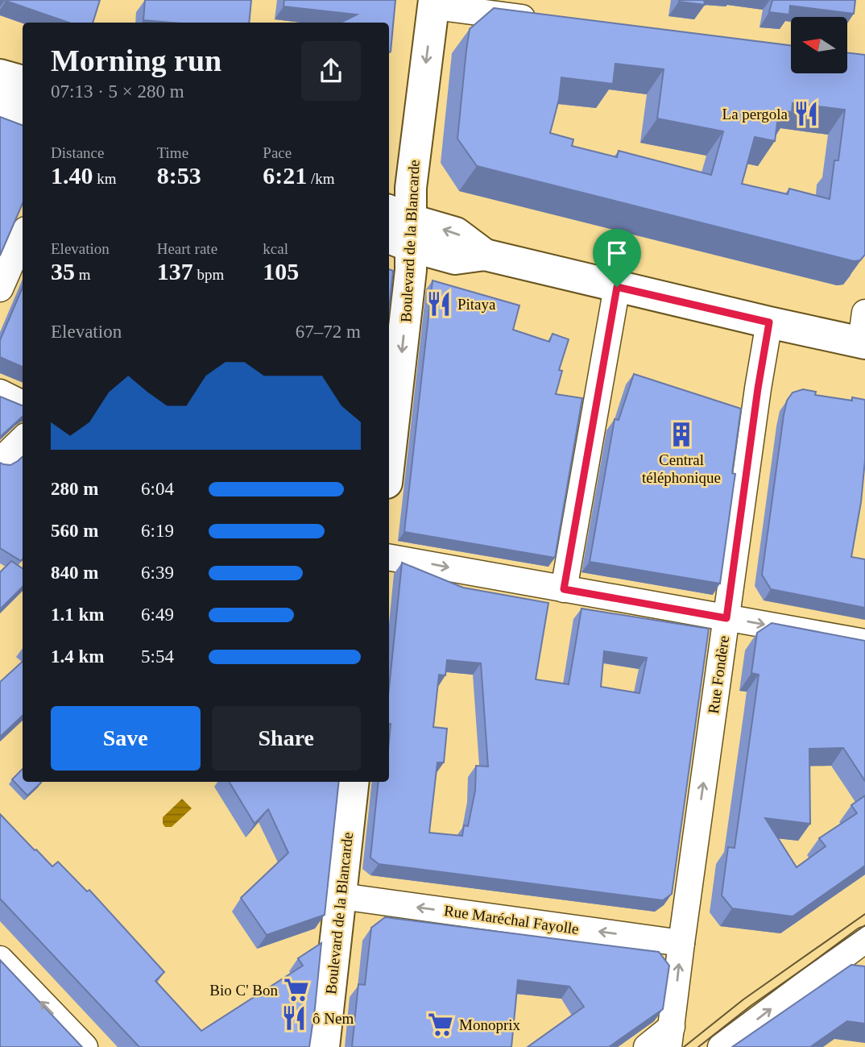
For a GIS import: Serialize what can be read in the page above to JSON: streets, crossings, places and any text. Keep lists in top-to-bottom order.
{
  "streets": {
    "main road": ["Boulevard de la Blancarde"],
    "street": ["Rue Fondère", "Rue Maréchal Fayolle"]
  },
  "crossings": [
    ["Boulevard de la Blancarde", "Rue Maréchal Fayolle"],
    ["Rue Fondère", "Rue Maréchal Fayolle"]
  ],
  "one_way": ["Boulevard de la Blancarde", "Rue Fondère", "Rue Maréchal Fayolle"],
  "places": {
    "restaurant": ["La pergola", "Pitaya", "ô Nem"],
    "building": ["Central téléphonique"],
    "supermarket": ["Bio C' Bon", "Monoprix"]
  },
  "north": "left",
  "page": {
    "heading": ["Morning run", "07:13 · 5 × 280 m"],
    "stats": [
      ["Distance", "1.40 km"],
      ["Time", "8:53"],
      ["Pace", "6:21 /km"],
      ["Elevation", "35 m"],
      ["Heart rate", "137 bpm"],
      ["kcal", "105"]
    ],
    "chart": ["Elevation", "67–72 m"],
    "list": [
      {
        "name": "280 m",
        "note": "6:04"
      },
      {
        "name": "560 m",
        "note": "6:19"
      },
      {
        "name": "840 m",
        "note": "6:39"
      },
      {
        "name": "1.1 km",
        "note": "6:49"
      },
      {
        "name": "1.4 km",
        "note": "5:54"
      }
    ],
    "buttons": ["Save", "Share"]
  }
}
